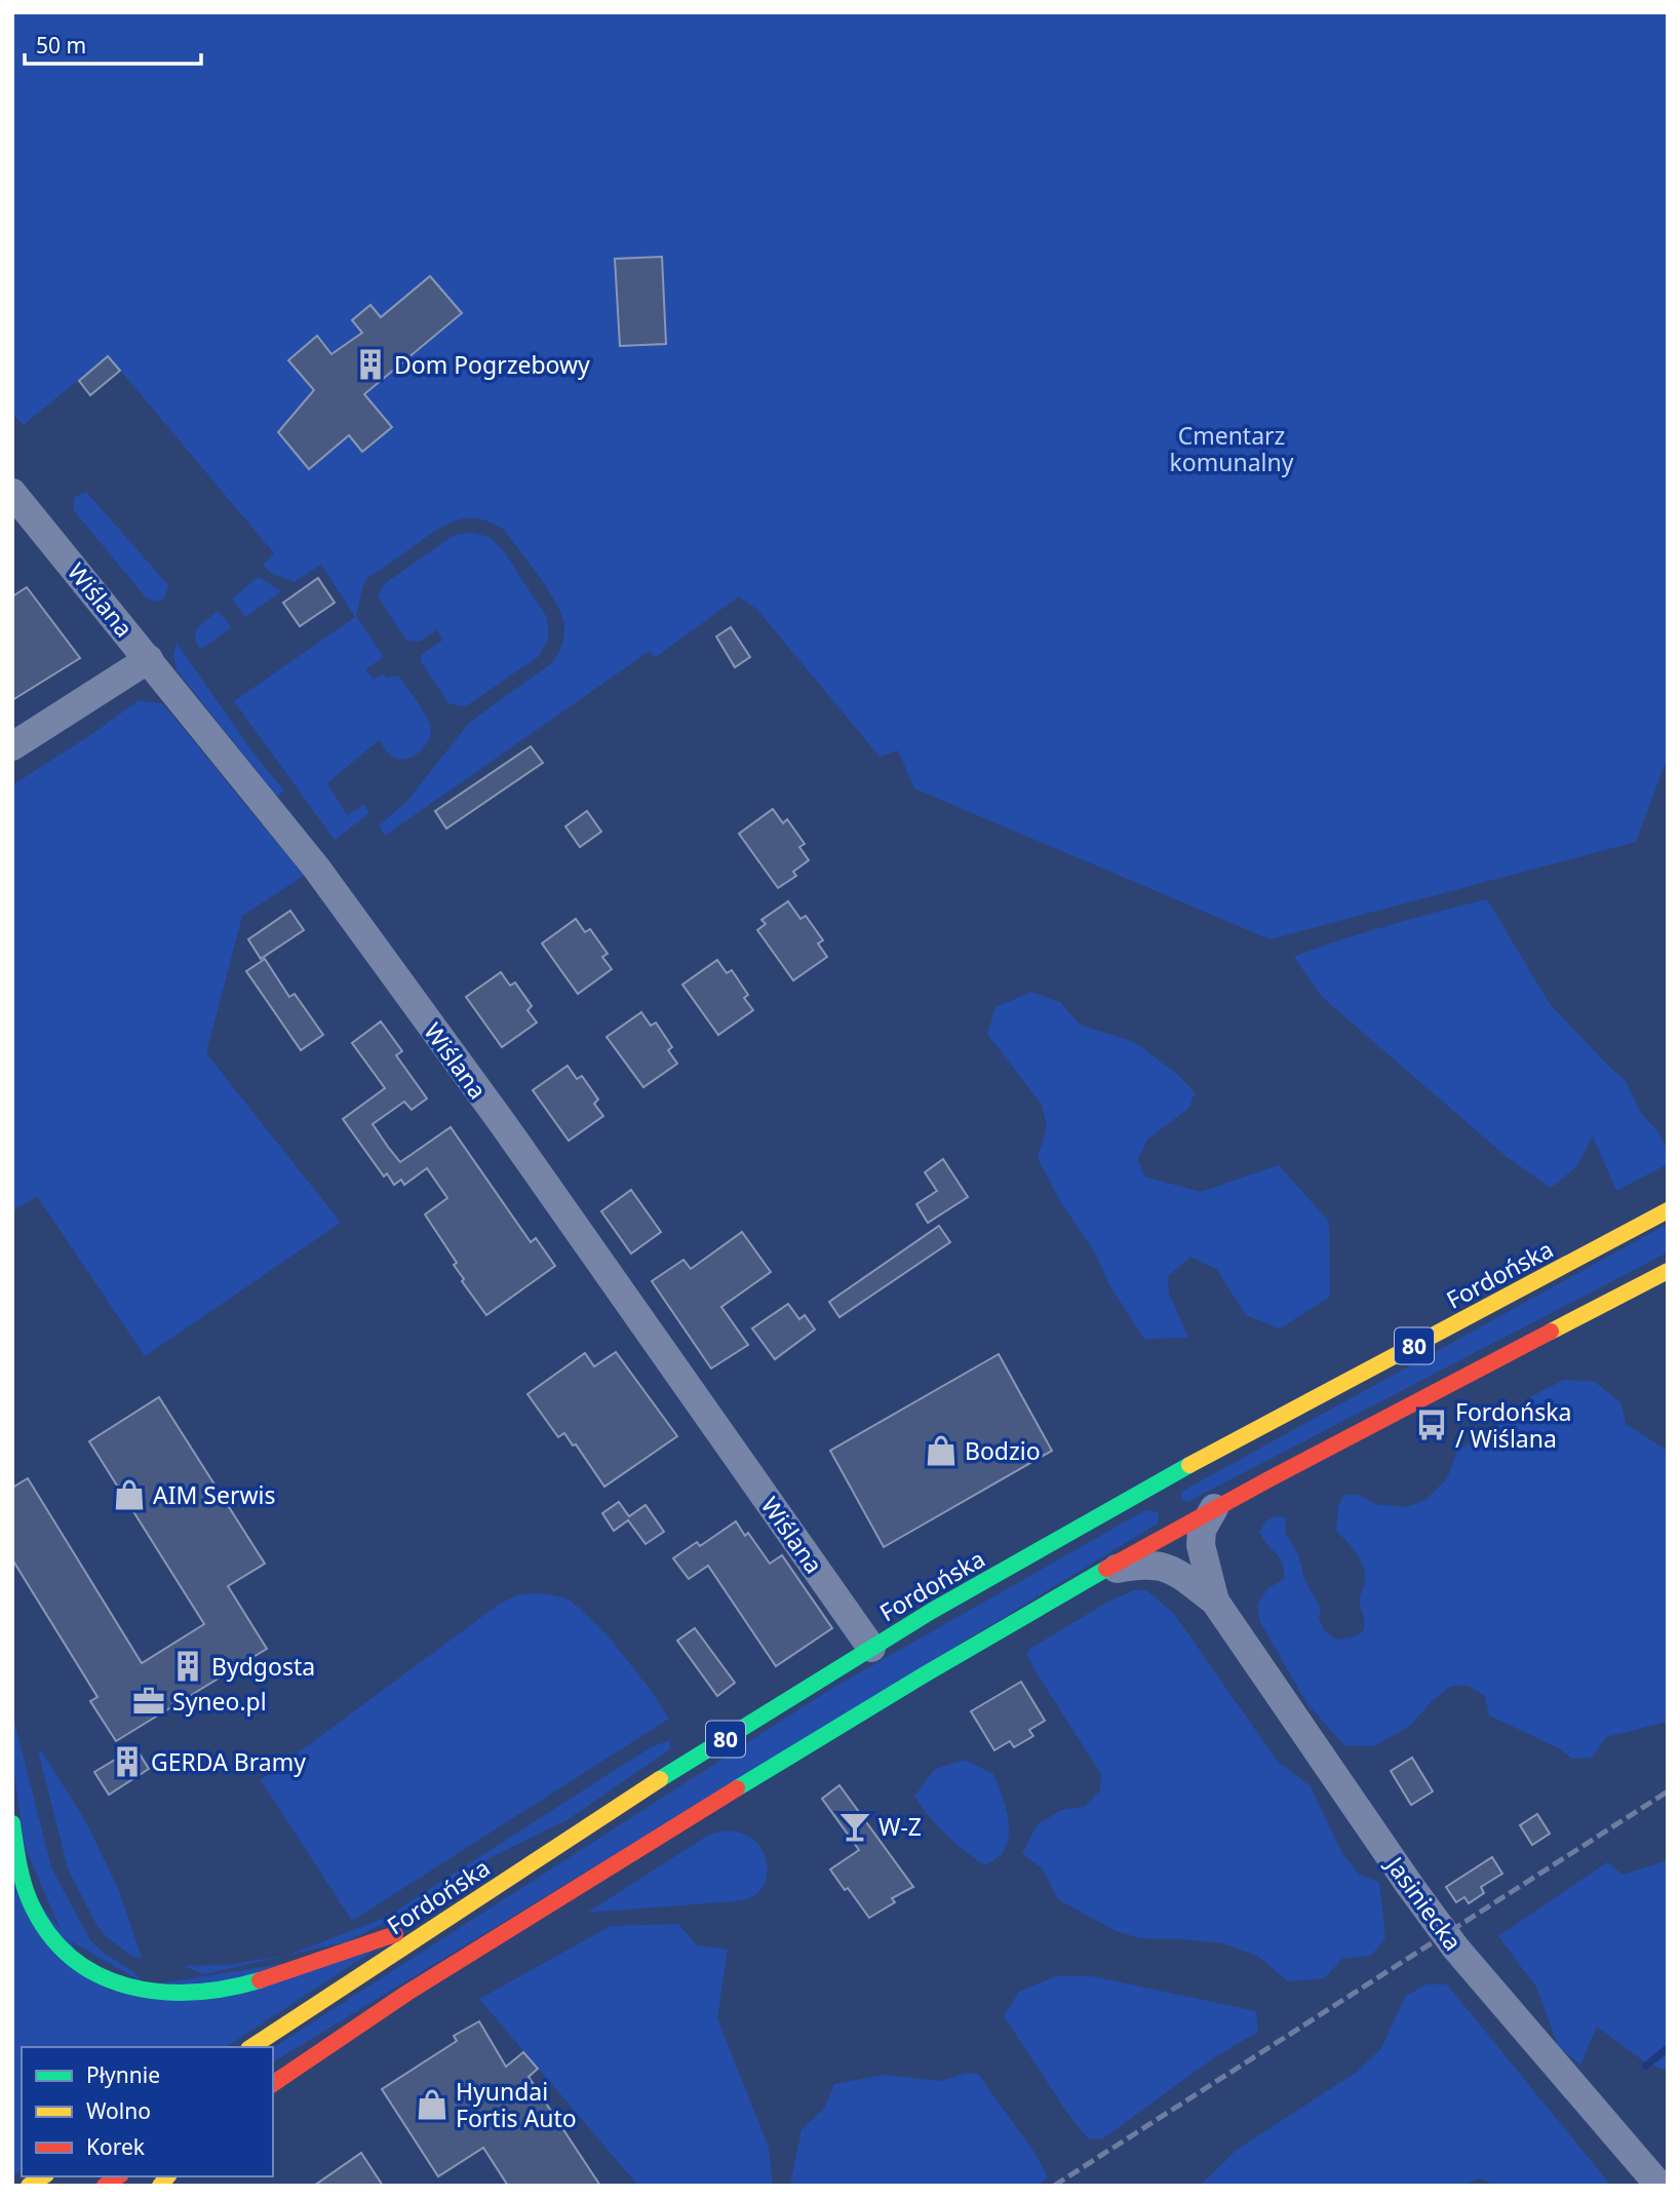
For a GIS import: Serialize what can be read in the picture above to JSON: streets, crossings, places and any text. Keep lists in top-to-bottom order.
{
  "streets": {
    "main road": ["Fordońska", "80"],
    "street": ["Wiślana", "Jasiniecka"]
  },
  "crossings": [
    ["Wiślana", "Fordońska"],
    ["80", "Jasiniecka"]
  ],
  "parks": ["Cmentarz komunalny"],
  "places": {
    "building": ["Dom Pogrzebowy", "Bydgosta", "GERDA Bramy"],
    "bus stop": ["Fordońska / Wiślana"],
    "shop": ["Bodzio", "AIM Serwis", "Hyundai Fortis Auto"],
    "office": ["Syneo.pl"],
    "bar": ["W-Z"]
  },
  "legend": ["Płynnie", "Wolno", "Korek"],
  "scale_bar": "50 m"
}
